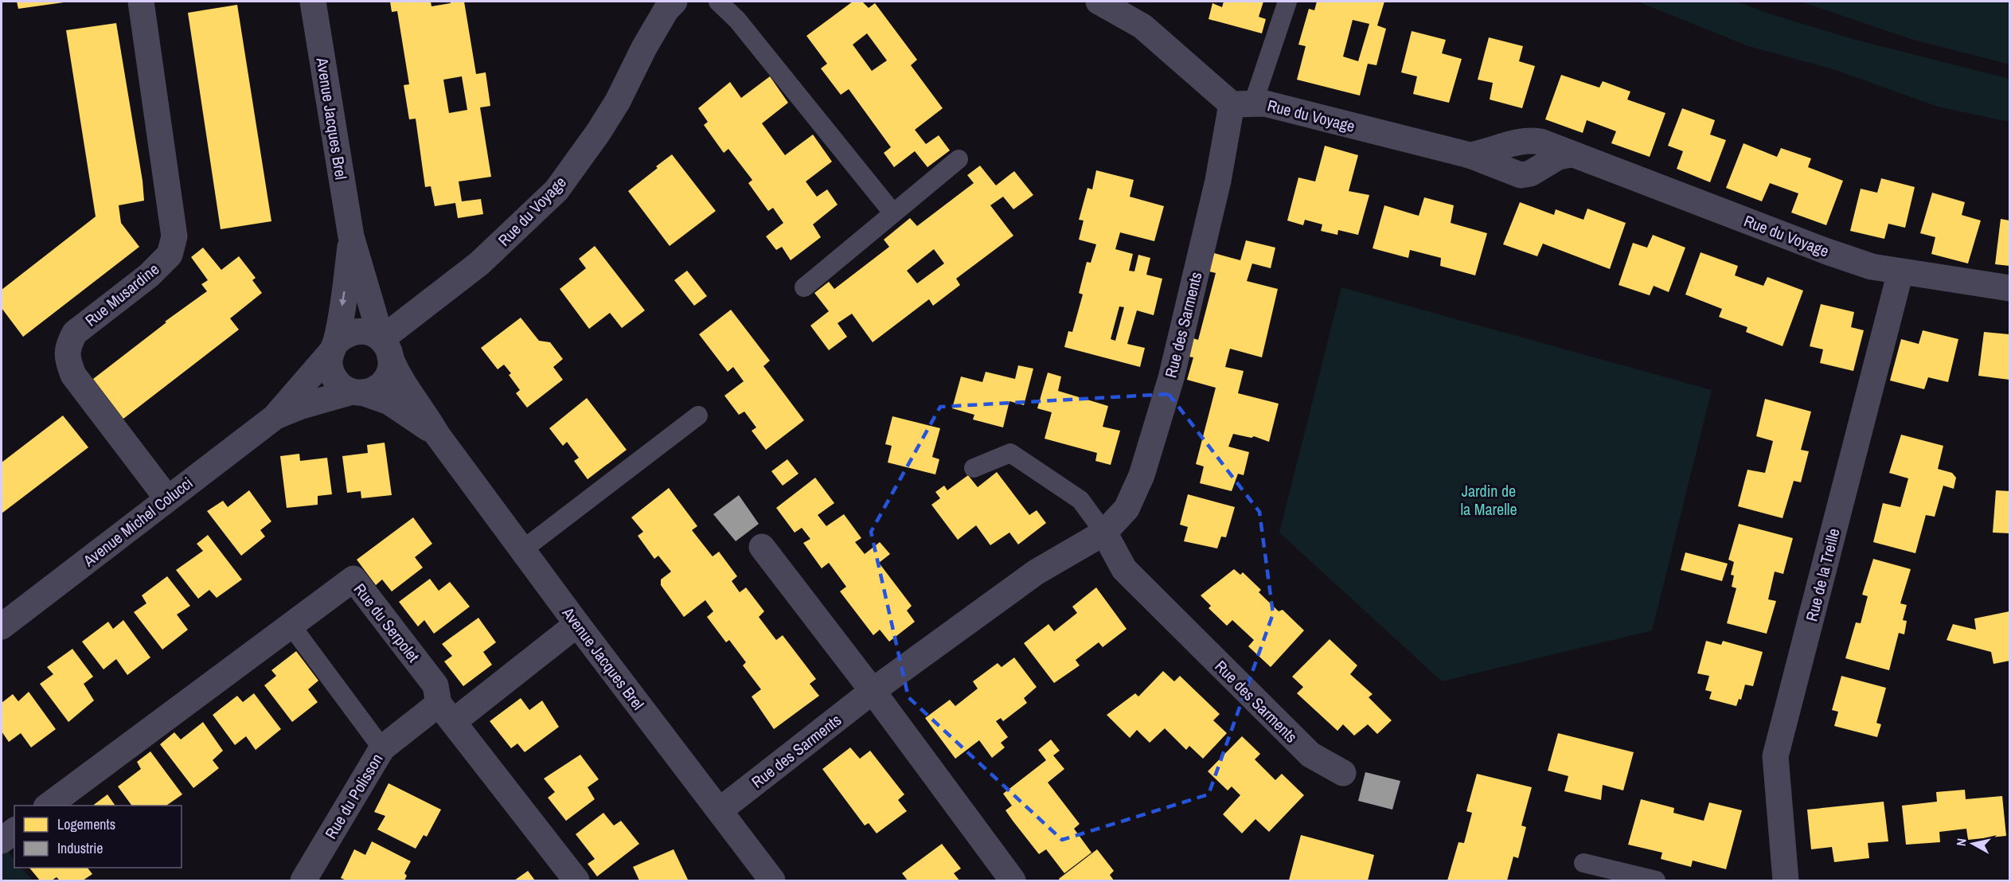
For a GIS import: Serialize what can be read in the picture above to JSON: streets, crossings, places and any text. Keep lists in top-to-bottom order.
{
  "streets": {
    "street": [
      "Rue du Voyage",
      "Avenue Jacques Brel",
      "Rue Musardine",
      "Rue des Sarments",
      "Avenue Michel Colucci",
      "Rue de la Treille",
      "Rue du Serpolet",
      "Rue du Polisson"
    ]
  },
  "crossings": [
    ["Rue du Voyage", "Avenue Jacques Brel"],
    ["Rue du Voyage", "Rue des Sarments"],
    ["Rue du Voyage", "Avenue Michel Colucci"],
    ["Rue du Voyage", "Rue de la Treille"],
    ["Avenue Jacques Brel", "Rue des Sarments"],
    ["Avenue Jacques Brel", "Avenue Michel Colucci"],
    ["Avenue Jacques Brel", "Rue du Polisson"],
    ["Rue Musardine", "Avenue Michel Colucci"],
    ["Rue du Serpolet", "Rue du Polisson"]
  ],
  "parks": ["Jardin de la Marelle"],
  "legend": ["Logements", "Industrie"],
  "north": "left"
}
